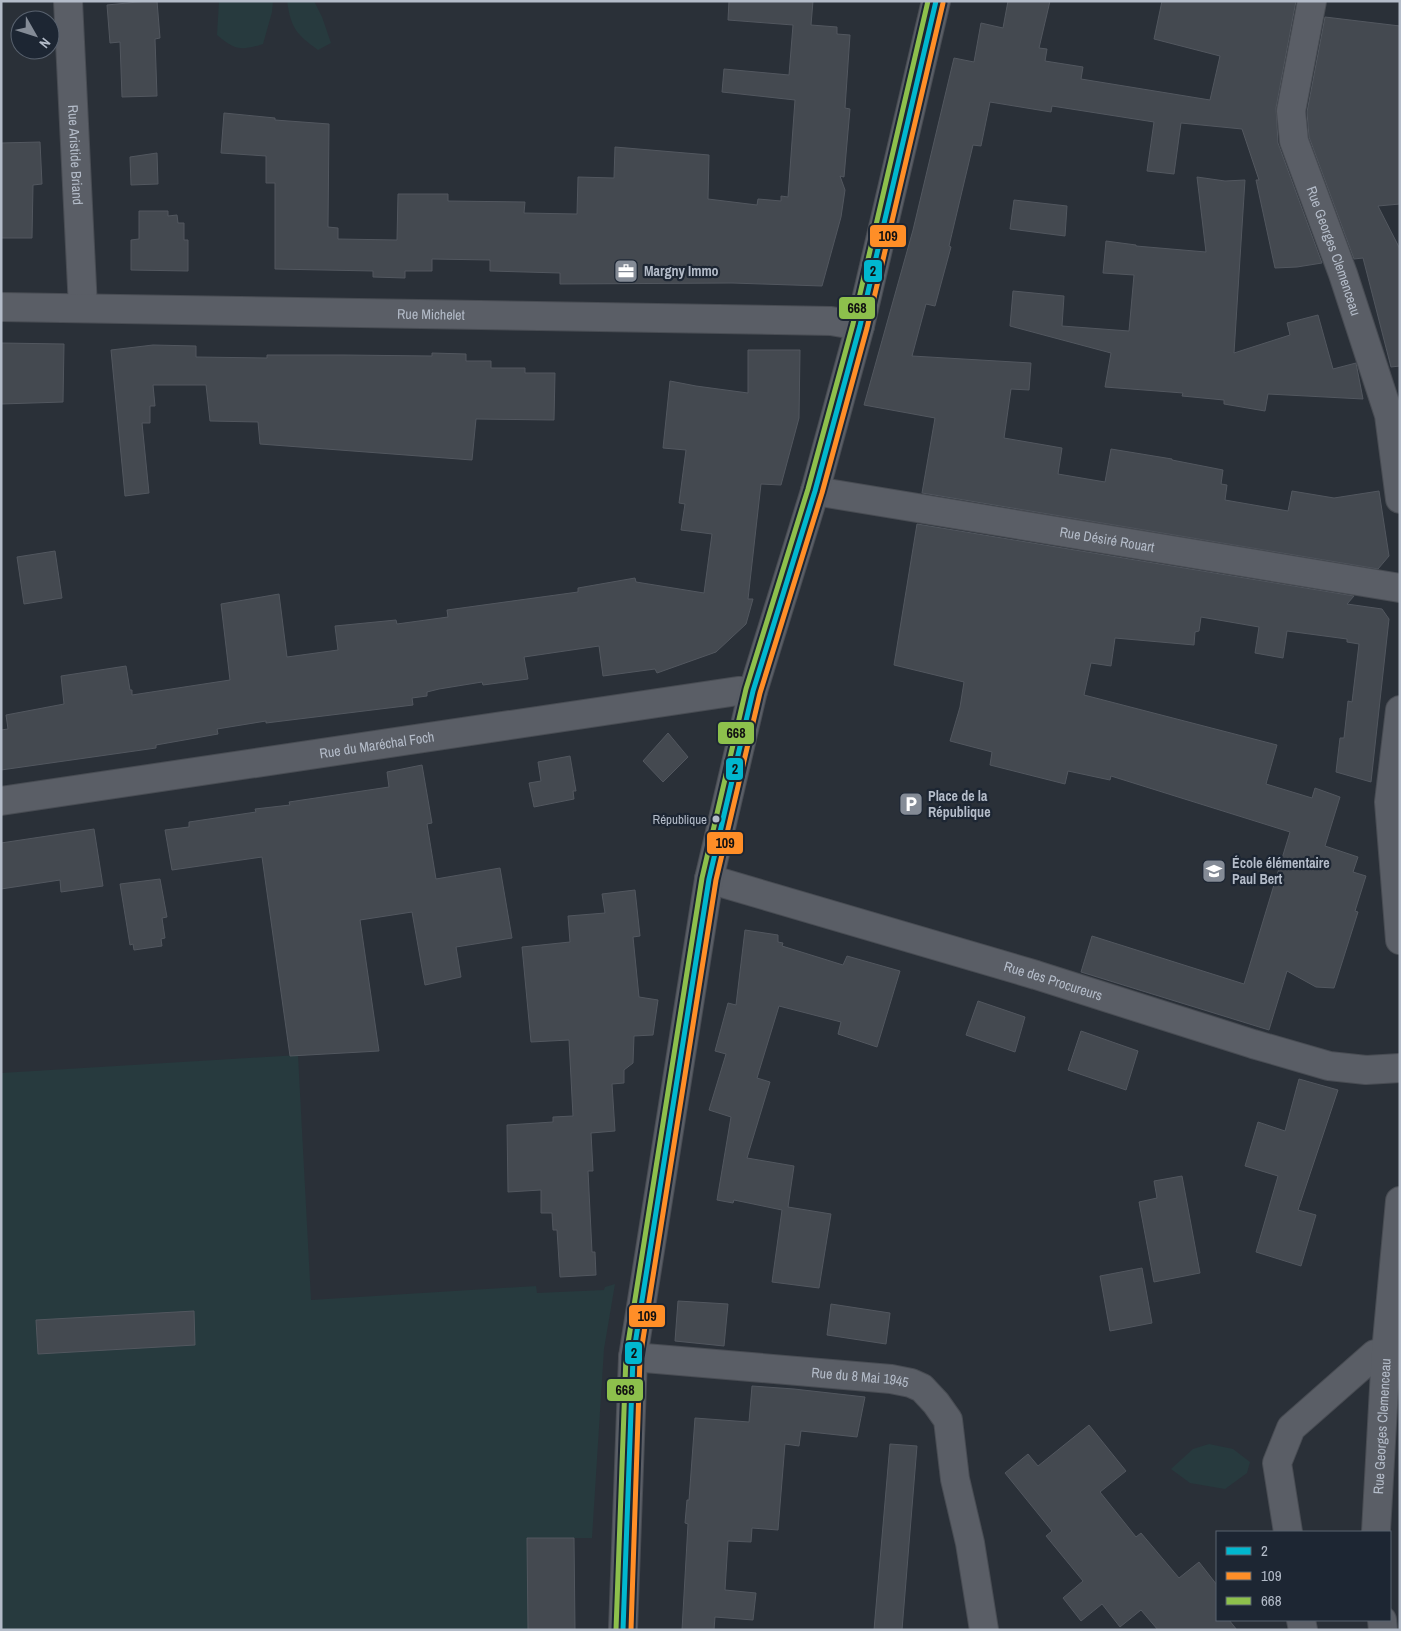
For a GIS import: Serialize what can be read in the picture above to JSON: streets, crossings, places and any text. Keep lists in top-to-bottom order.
{
  "streets": {
    "street": [
      "Rue Aristide Briand",
      "Rue Georges Clemenceau",
      "Rue Michelet",
      "Rue Désiré Rouart",
      "Rue du Maréchal Foch",
      "Rue des Procureurs",
      "Rue du 8 Mai 1945"
    ]
  },
  "crossings": [
    ["Rue Aristide Briand", "Rue Michelet"]
  ],
  "places": {
    "office": ["Margny Immo"],
    "parking": ["Place de la République"],
    "other": ["République"],
    "school or university": ["École élémentaire Paul Bert"]
  },
  "lines": ["transit line 2", "transit line 668", "transit line 109"],
  "legend": ["2", "109", "668"],
  "north": "bottom right"
}
